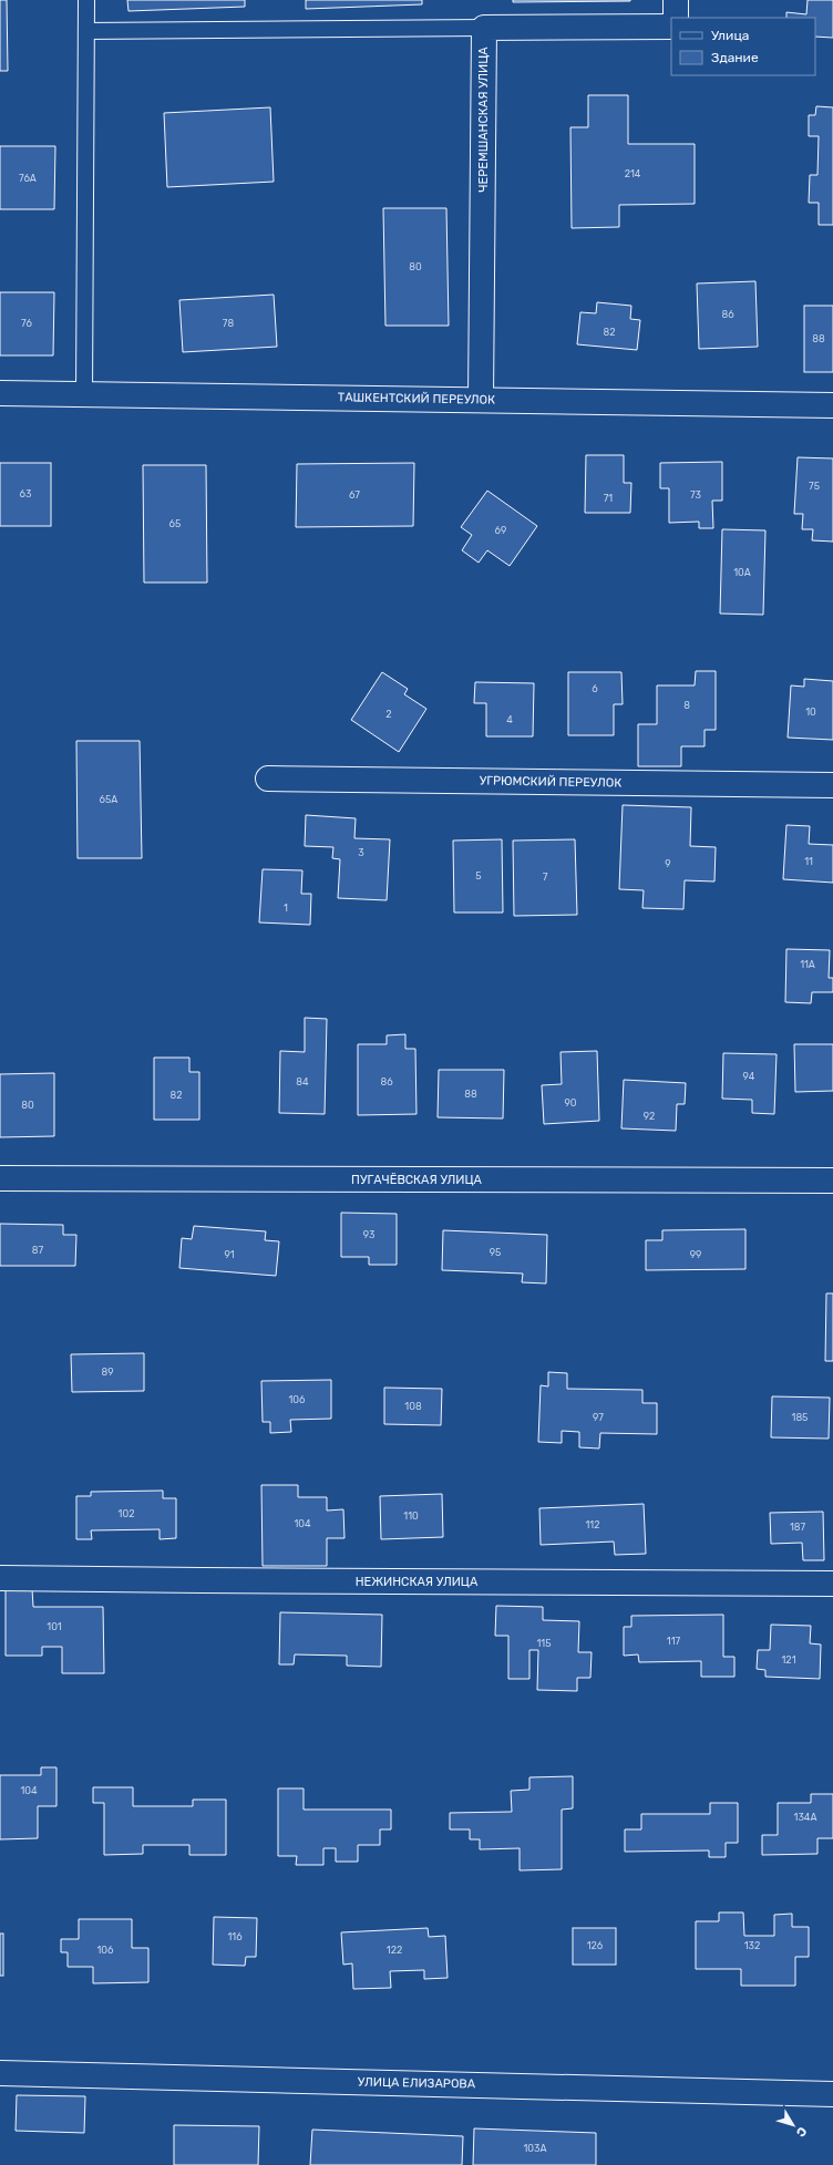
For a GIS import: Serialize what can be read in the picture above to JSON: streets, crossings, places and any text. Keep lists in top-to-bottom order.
{
  "streets": {
    "street": [
      "ЧЕРЕМШАНСКАЯ УЛИЦА",
      "ТАШКЕНТСКИЙ ПЕРЕУЛОК",
      "УГРЮМСКИЙ ПЕРЕУЛОК",
      "ПУГАЧЁВСКАЯ УЛИЦА",
      "НЕЖИНСКАЯ УЛИЦА",
      "УЛИЦА ЕЛИЗАРОВА"
    ]
  },
  "crossings": [
    ["ЧЕРЕМШАНСКАЯ УЛИЦА", "ТАШКЕНТСКИЙ ПЕРЕУЛОК"]
  ],
  "house_numbers": [
    "214",
    "76А",
    "80",
    "86",
    "76",
    "78",
    "82",
    "88",
    "75",
    "63",
    "67",
    "73",
    "71",
    "65",
    "69",
    "10А",
    "6",
    "8",
    "10",
    "2",
    "4",
    "65А",
    "3",
    "11",
    "9",
    "5",
    "7",
    "1",
    "11А",
    "94",
    "84",
    "86",
    "88",
    "82",
    "90",
    "80",
    "92",
    "93",
    "87",
    "95",
    "91",
    "99",
    "89",
    "106",
    "108",
    "97",
    "185",
    "102",
    "110",
    "104",
    "112",
    "187",
    "101",
    "117",
    "115",
    "121",
    "104",
    "134А",
    "116",
    "126",
    "132",
    "106",
    "122",
    "103А"
  ],
  "legend": ["Улица", "Здание"],
  "north": "bottom right"
}
